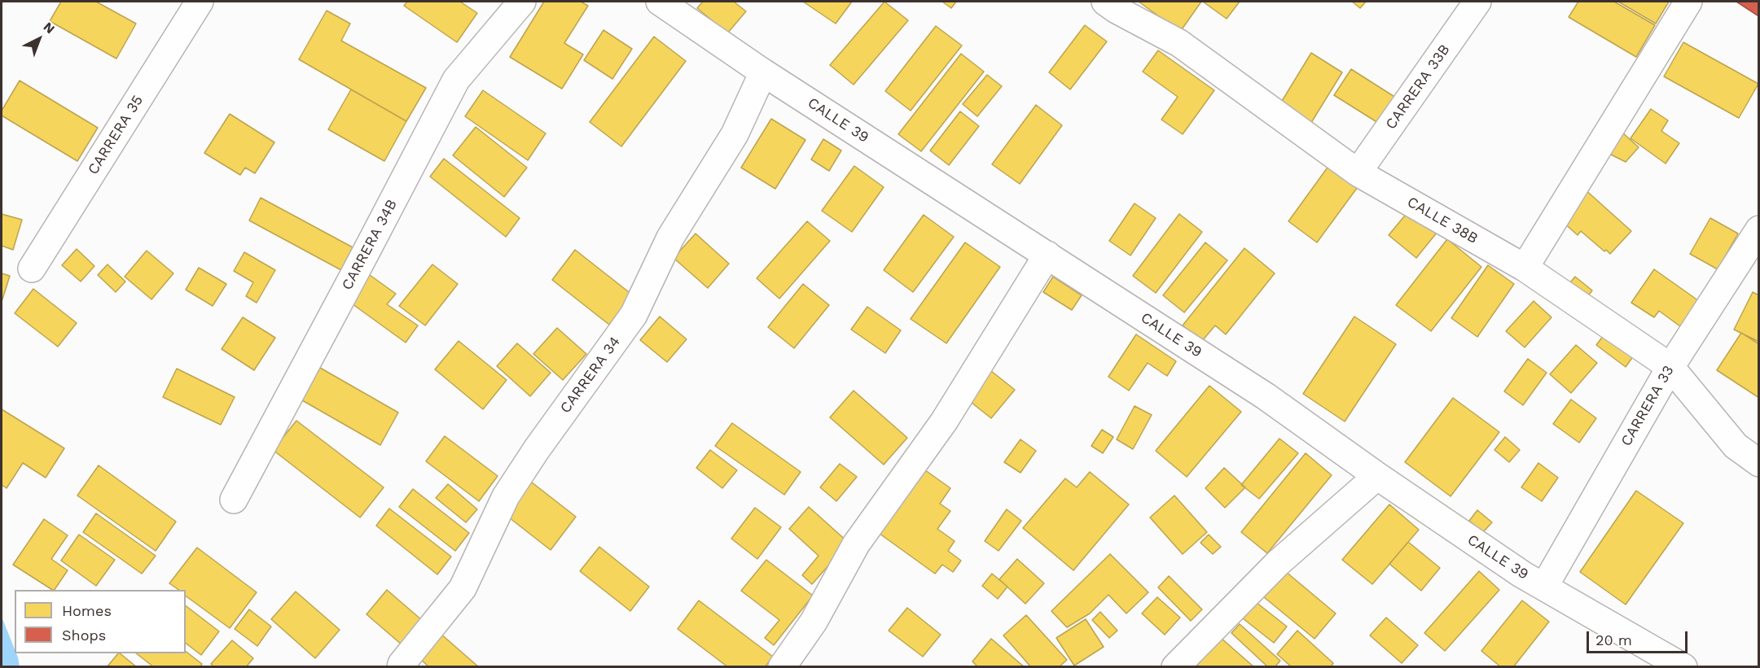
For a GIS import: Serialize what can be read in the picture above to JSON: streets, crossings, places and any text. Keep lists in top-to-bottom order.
{
  "streets": {
    "street": [
      "CARRERA 33B",
      "CALLE 39",
      "CARRERA 35",
      "CALLE 38B",
      "CARRERA 34B",
      "CARRERA 34",
      "CARRERA 33"
    ]
  },
  "crossings": [
    ["CARRERA 33B", "CALLE 38B"],
    ["CALLE 39", "CARRERA 34"],
    ["CALLE 39", "CARRERA 33"],
    ["CALLE 38B", "CARRERA 33"]
  ],
  "legend": ["Homes", "Shops"],
  "scale_bar": "20 m",
  "north": "top right"
}
